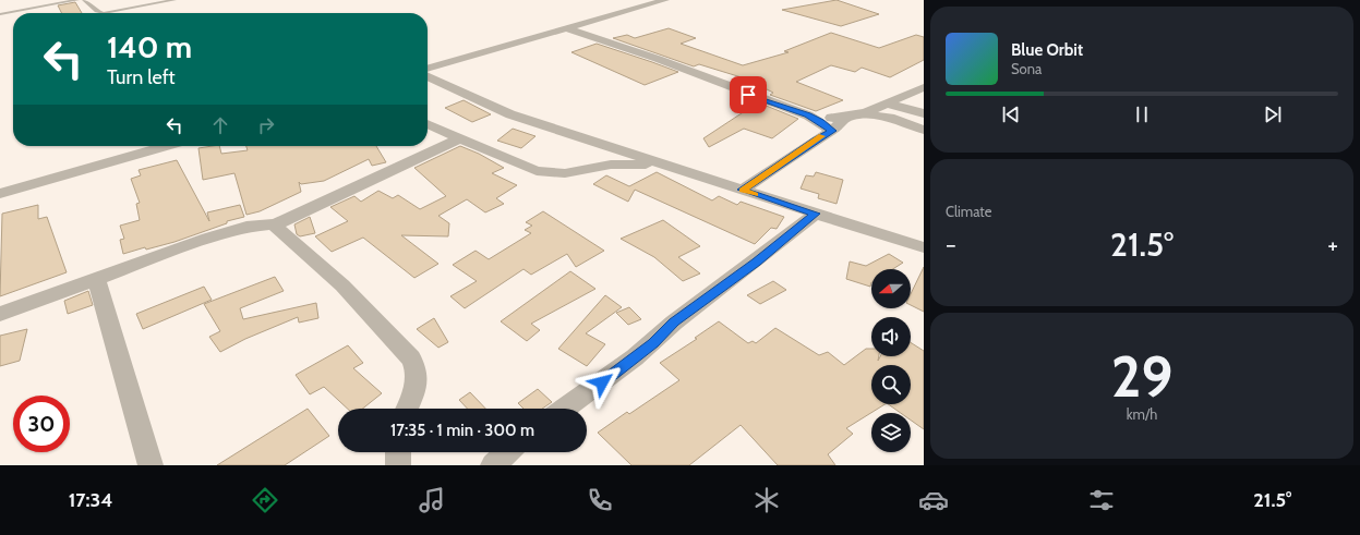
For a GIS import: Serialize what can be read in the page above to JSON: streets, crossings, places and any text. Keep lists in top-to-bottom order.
{
  "north": "left",
  "page": {
    "turn": ["140 m", "Turn left"],
    "song": ["Blue Orbit", "Sona"],
    "tile": [
      "Climate",
      ["29", "km/h"]
    ],
    "heat": ["−", "21.5°", "+"],
    "limit": "30",
    "trip": "17:35 · 1 min · 300 m",
    "tabs": ["17:34", "21.5°"]
  }
}
